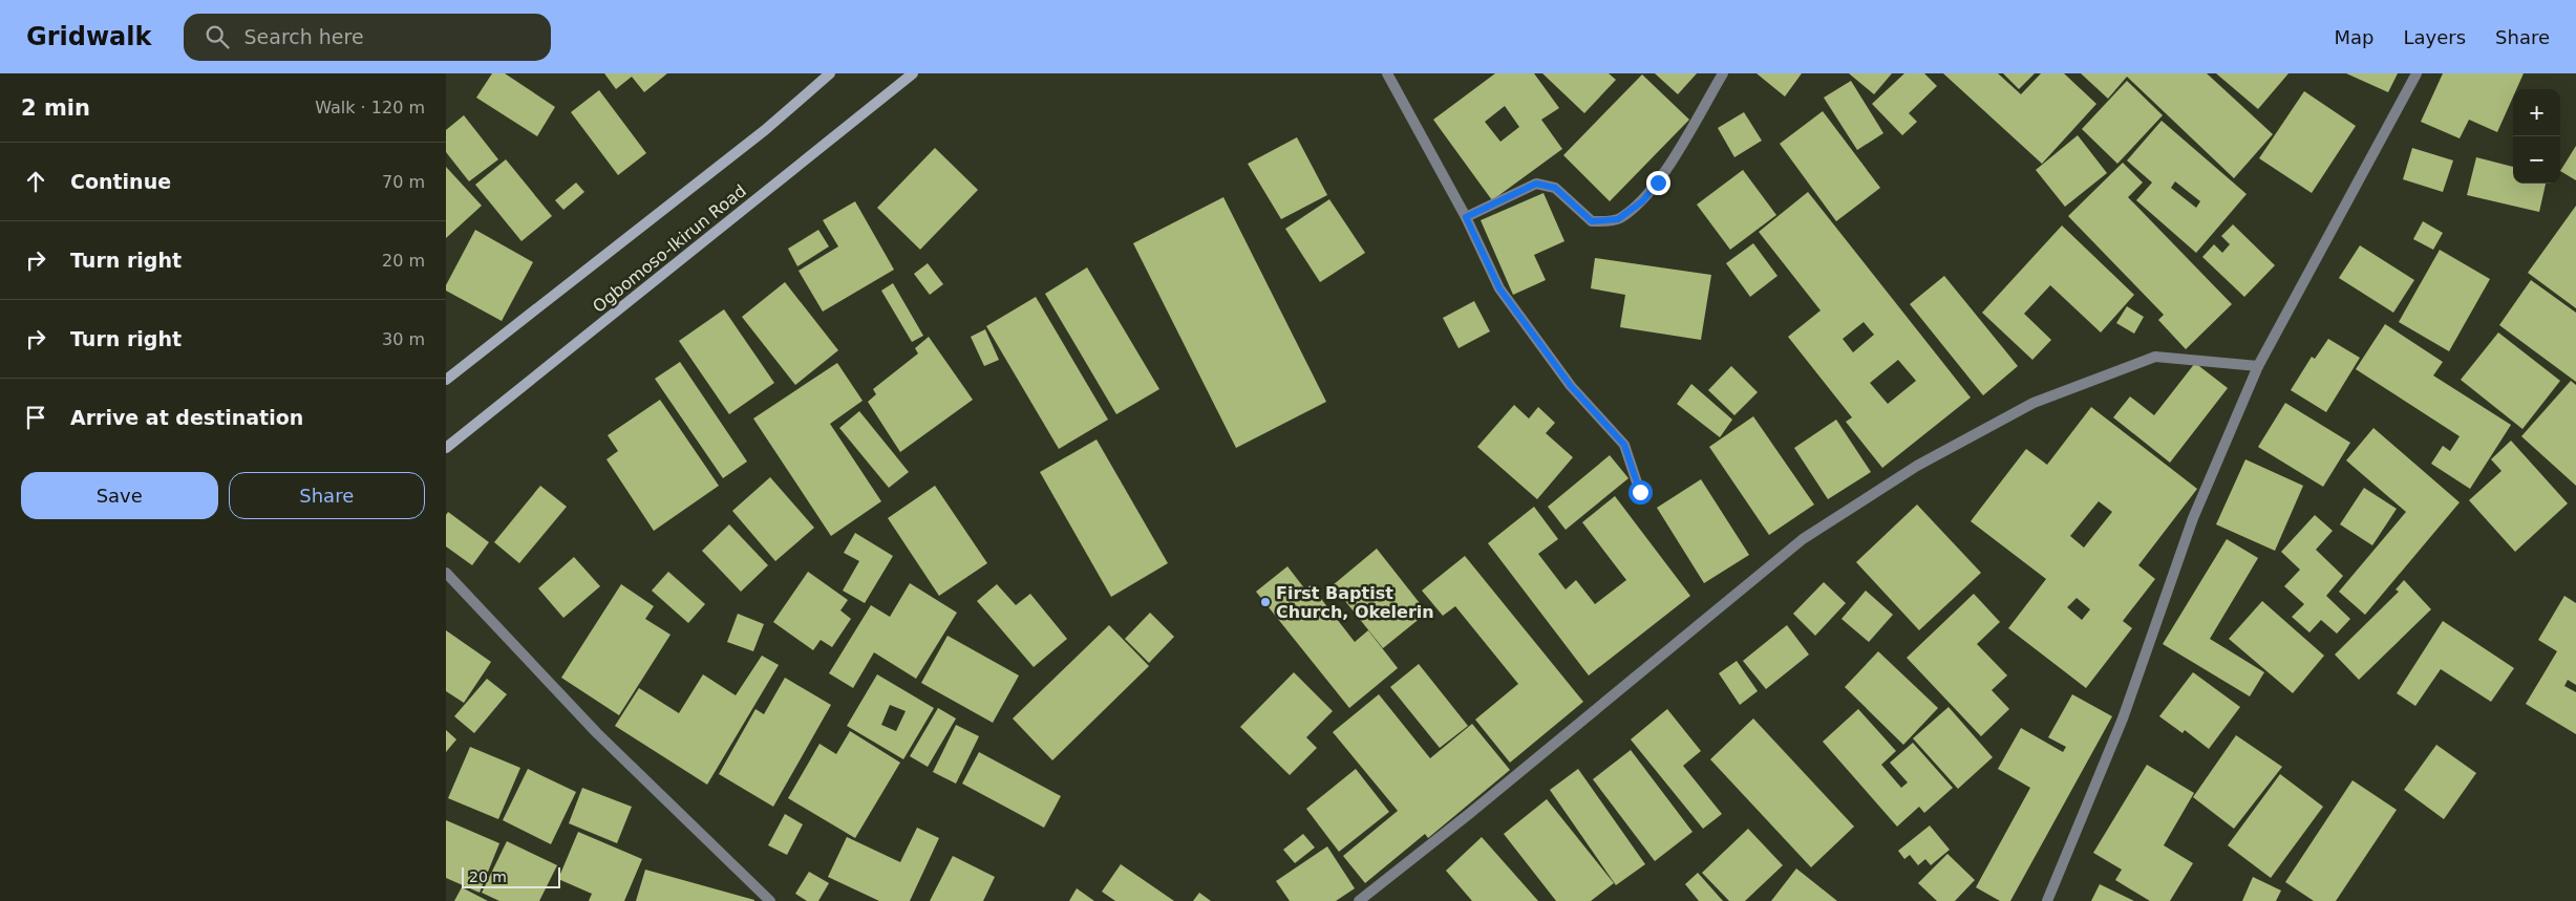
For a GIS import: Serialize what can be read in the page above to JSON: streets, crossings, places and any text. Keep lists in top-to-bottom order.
{
  "streets": {
    "main road": ["Ogbomoso-Ikirun Road"]
  },
  "places": ["First Baptist Church, Okelerin"],
  "scale_bar": "20 m",
  "page": {
    "header": "Gridwalk",
    "search": "Search here",
    "nav": ["Map", "Layers", "Share"],
    "heading": ["2 min", "Walk · 120 m"],
    "map_buttons": ["+", "−"],
    "list": [
      ["Continue", "70 m"],
      ["Turn right", "20 m"],
      ["Turn right", "30 m"],
      "Arrive at destination"
    ],
    "buttons": ["Save", "Share"],
    "scale": "20 m"
  }
}
